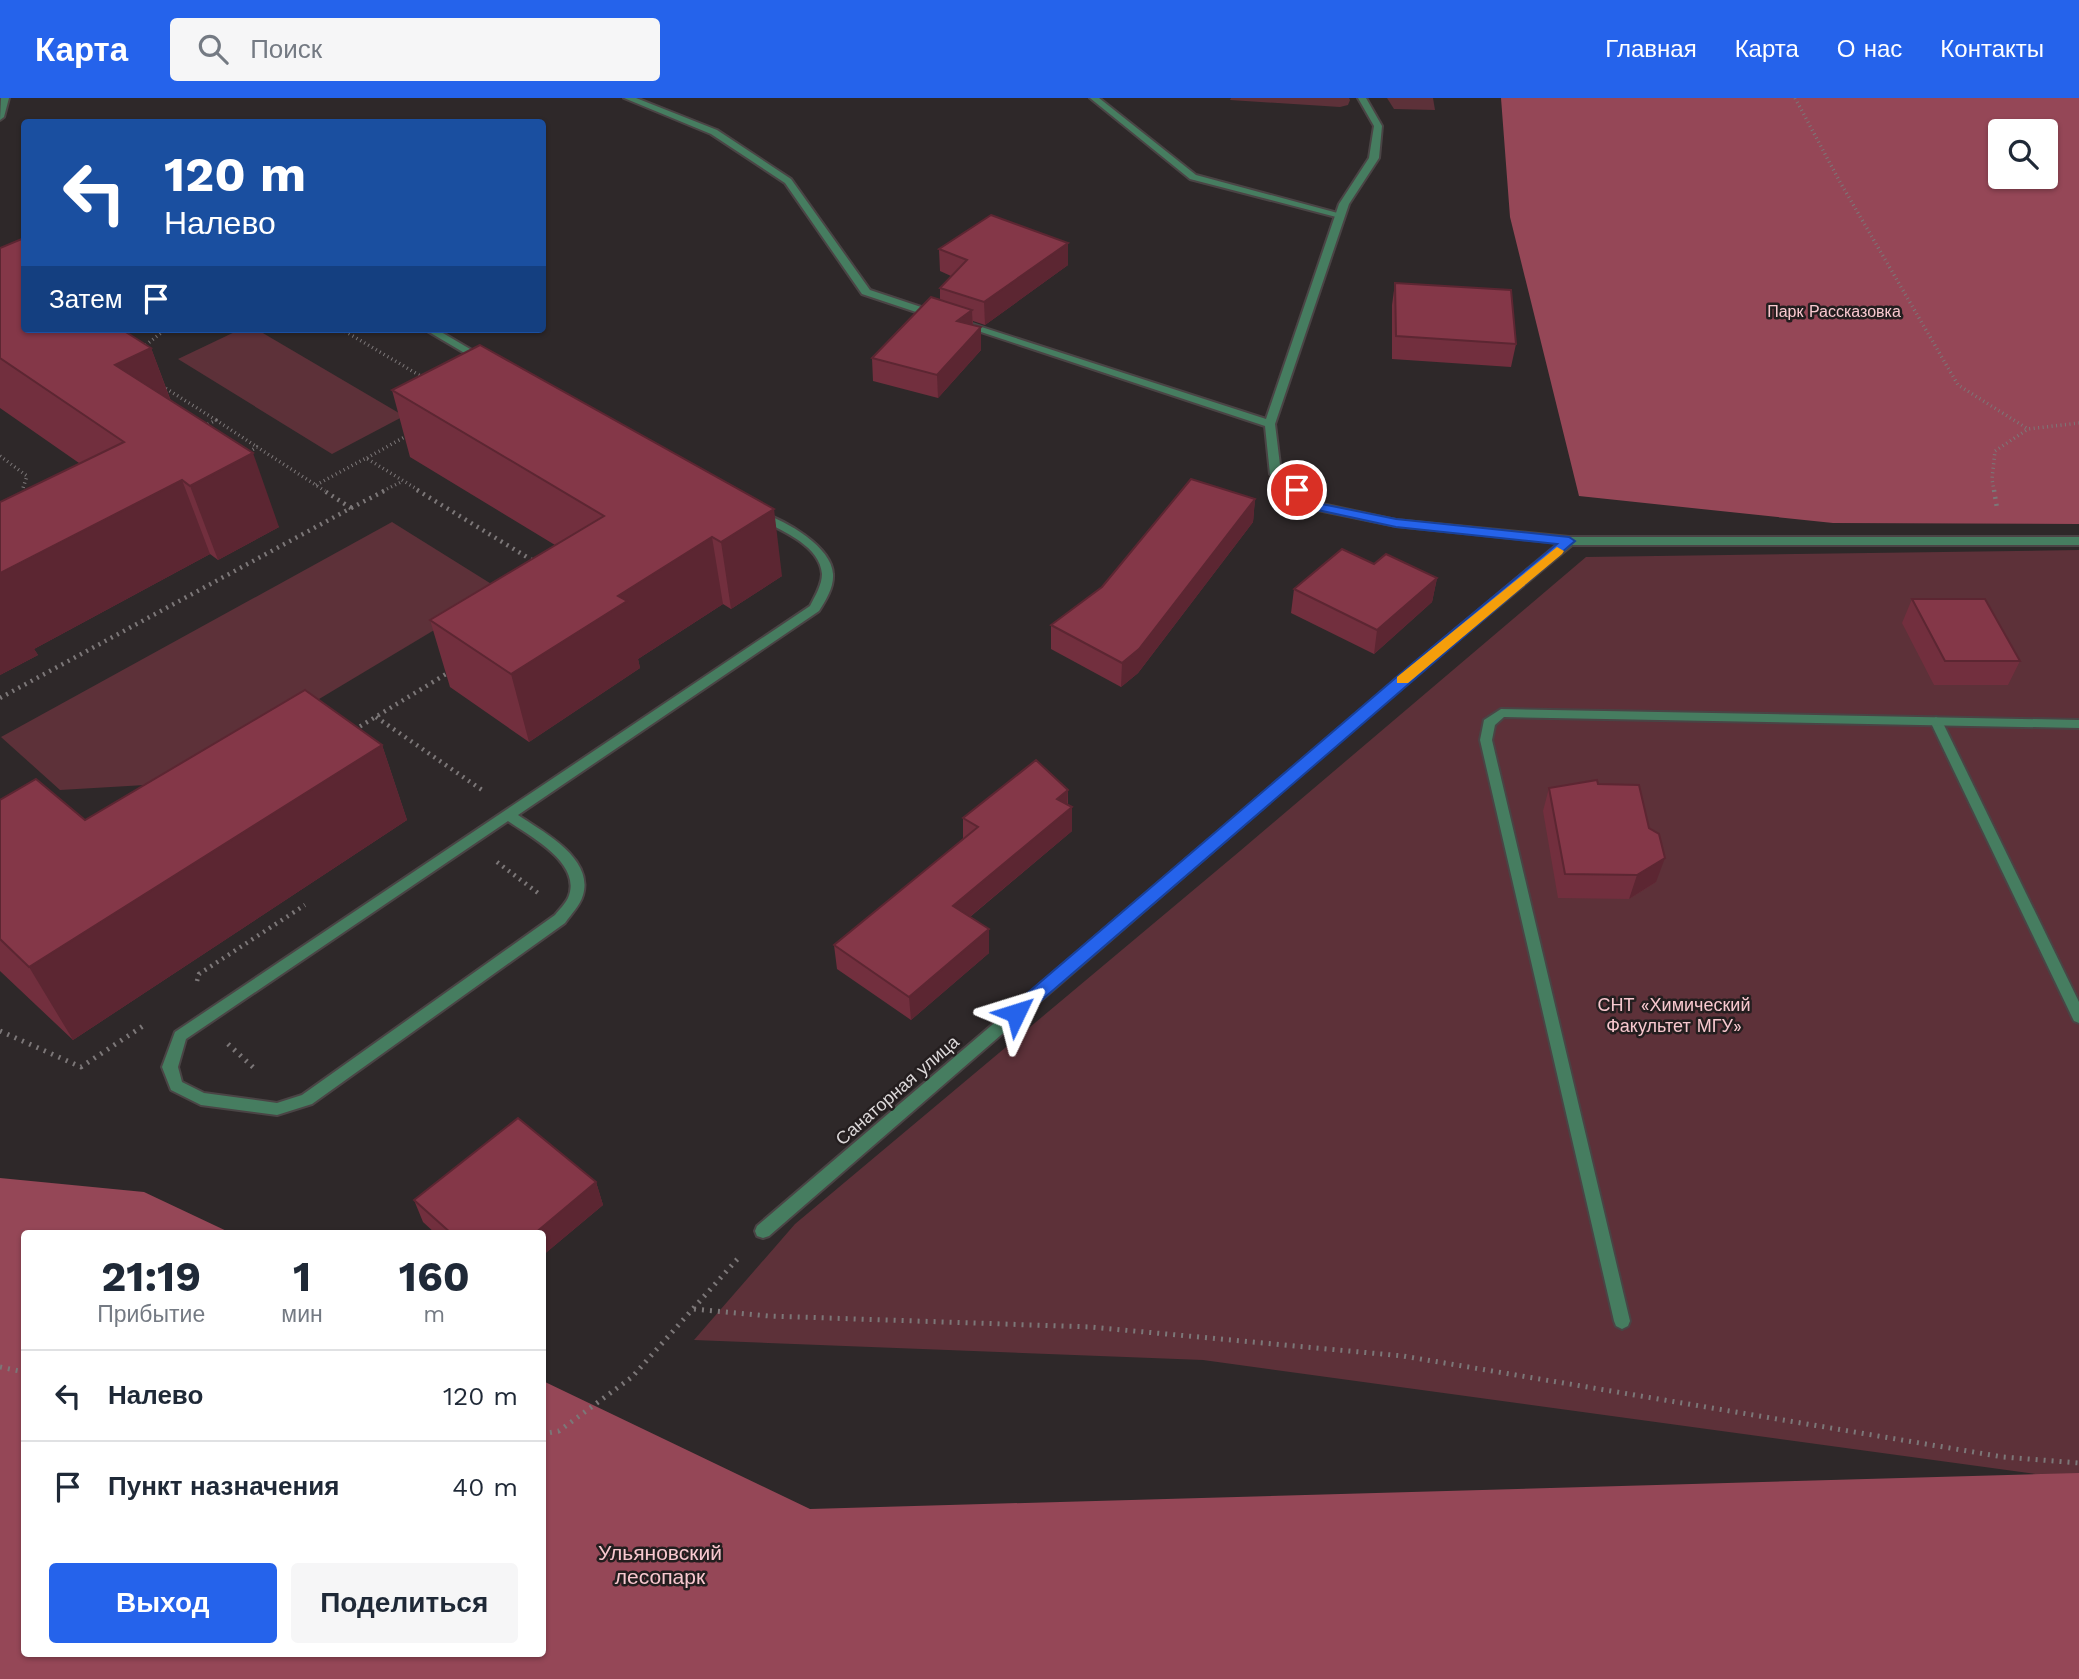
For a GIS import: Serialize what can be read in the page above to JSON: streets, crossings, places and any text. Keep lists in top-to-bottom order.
{
  "streets": {
    "street": ["Санаторная улица"]
  },
  "parks": ["Парк Рассказовка", "СНТ «Химический Факультет МГУ»", "Ульяновский лесопарк"],
  "page": {
    "header": "Карта",
    "search": "Поиск",
    "nav": [
      "Главная",
      "Карта",
      "О нас",
      "Контакты"
    ],
    "turn": ["120 m", "Налево"],
    "then": "Затем",
    "eta": [
      "21:19",
      "Прибытие",
      "1",
      "мин",
      "160",
      "m"
    ],
    "list": [
      {
        "name": "Налево",
        "value": "120 m"
      },
      {
        "name": "Пункт назначения",
        "value": "40 m"
      }
    ],
    "buttons": ["Выход", "Поделиться"]
  }
}
